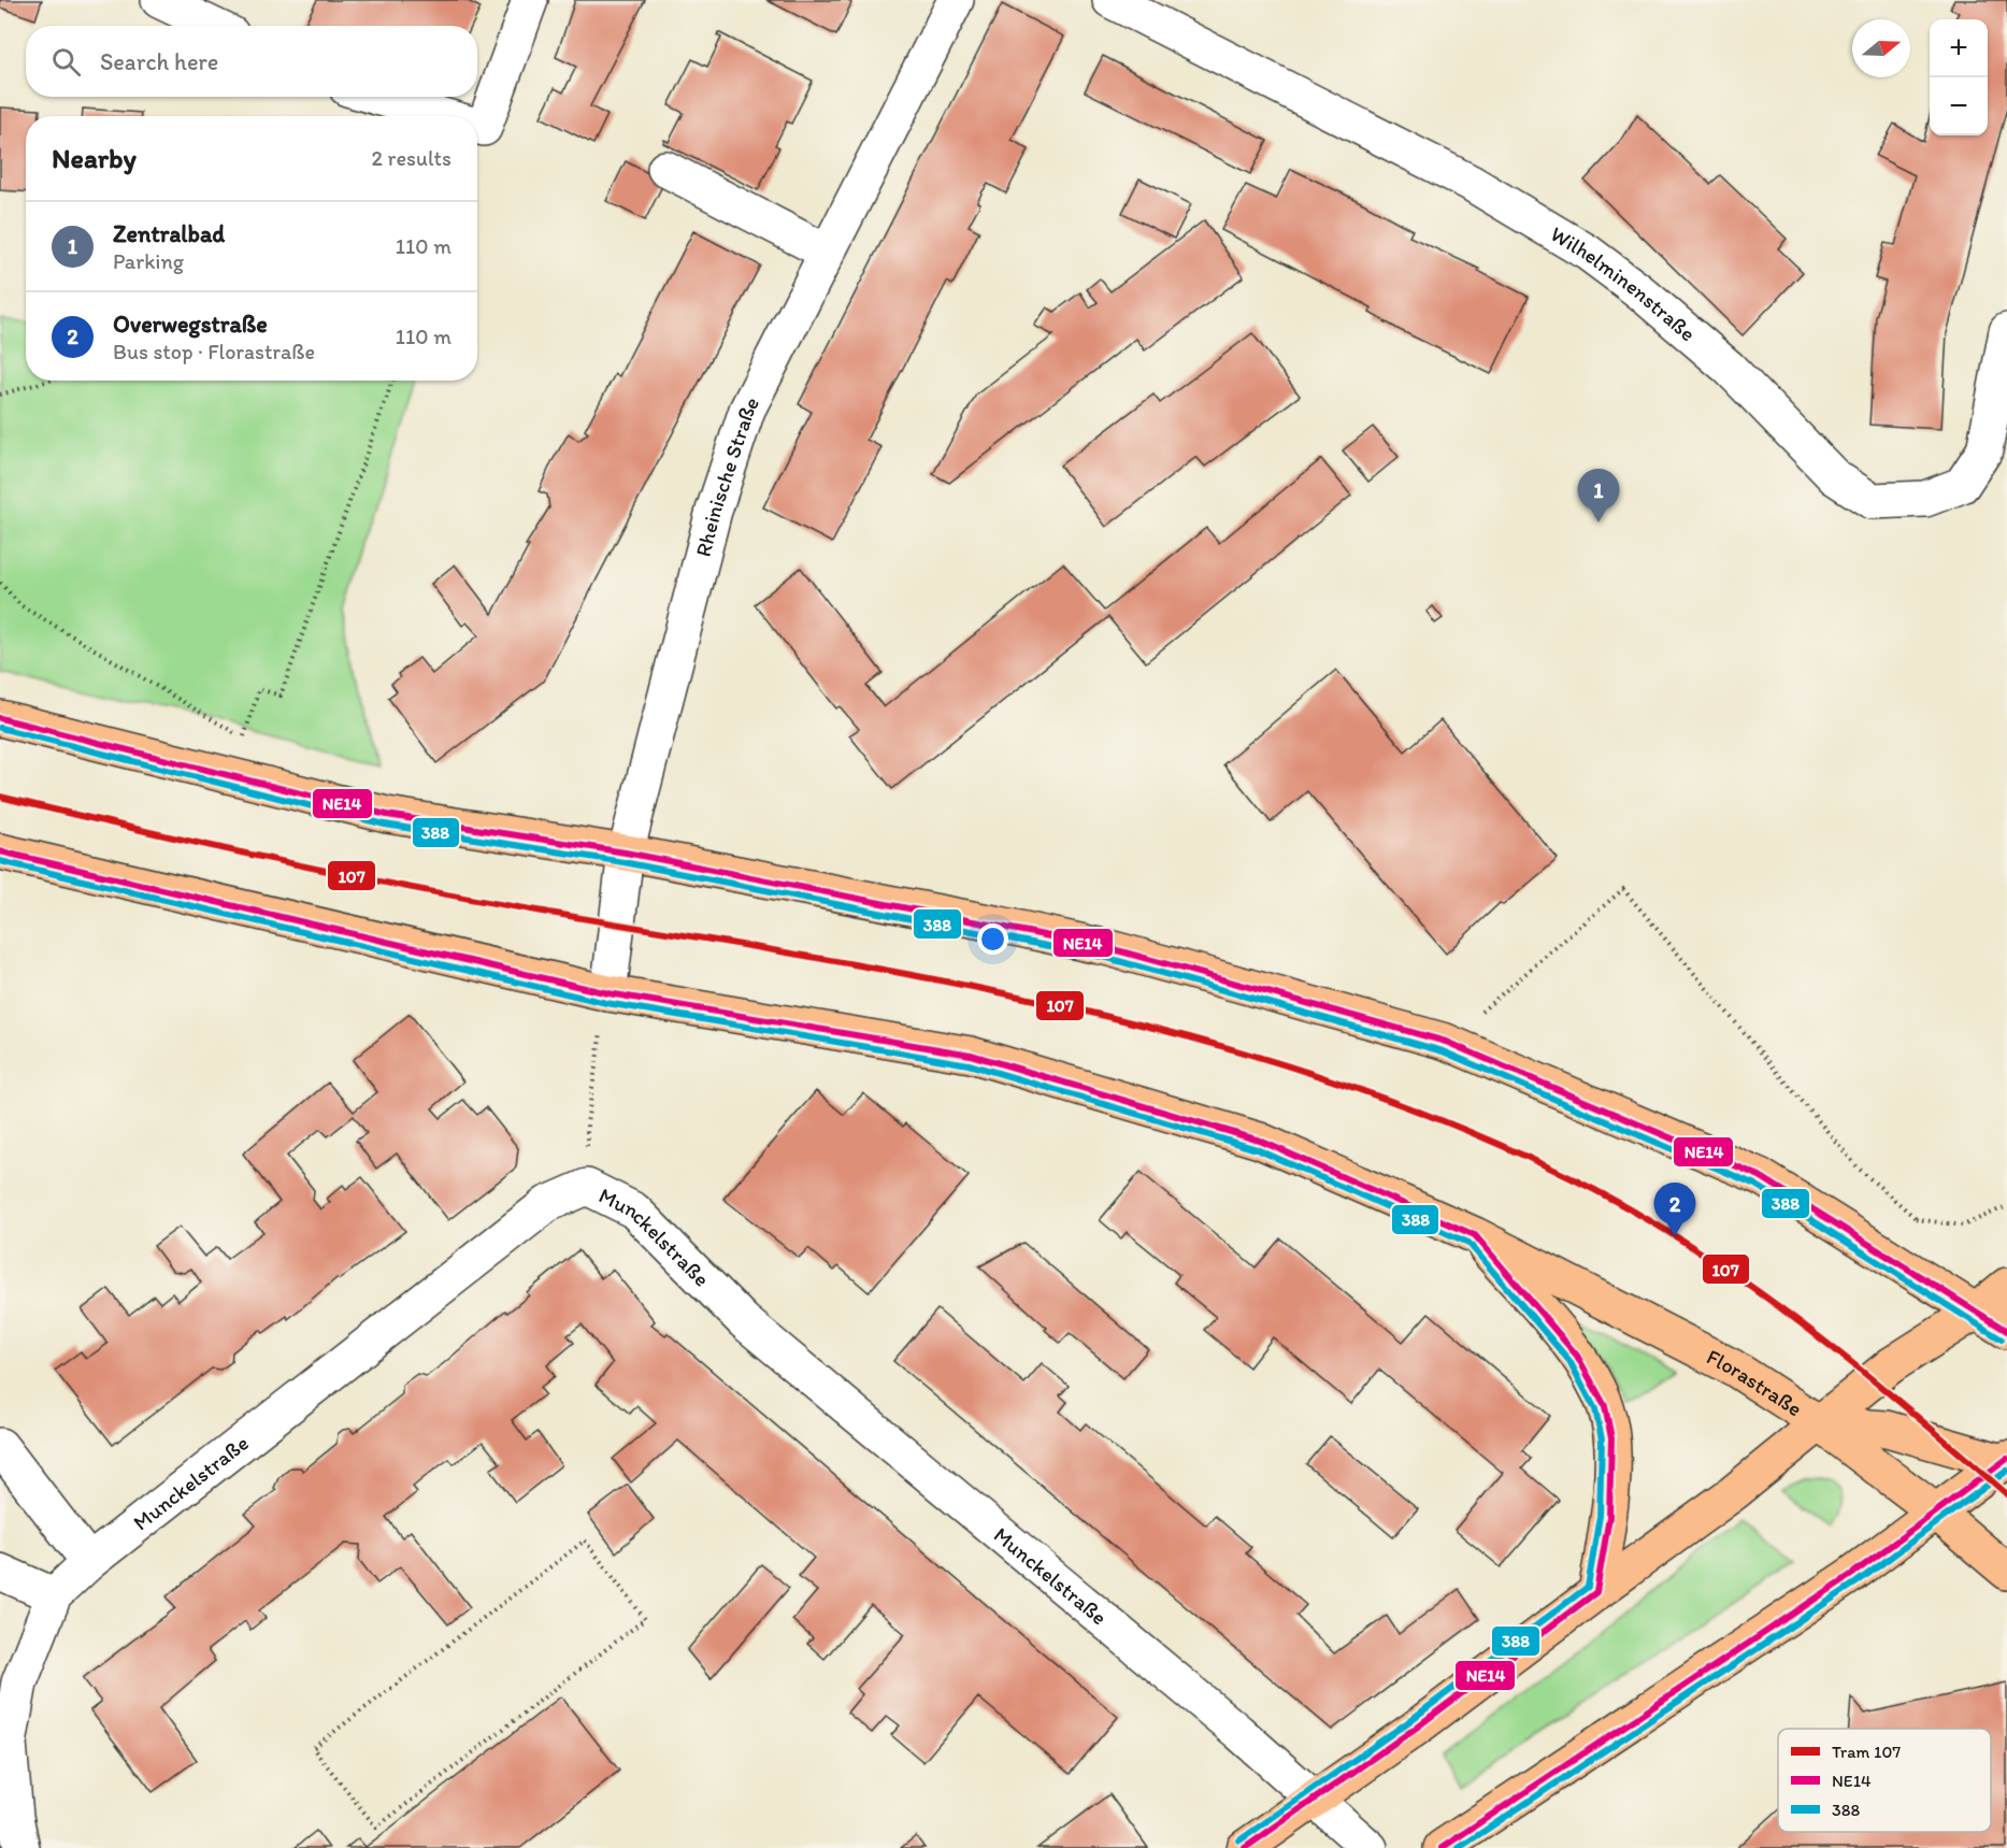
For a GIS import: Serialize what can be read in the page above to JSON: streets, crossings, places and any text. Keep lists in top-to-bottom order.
{
  "streets": {
    "main road": ["Florastraße"],
    "street": ["Wilhelminenstraße", "Rheinische Straße", "Munckelstraße"]
  },
  "crossings": [
    ["Rheinische Straße", "Florastraße"]
  ],
  "lines": ["transit line NE14", "transit line 388", "tram line 107"],
  "legend": ["Tram 107", "NE14", "388"],
  "north": "right",
  "page": {
    "map_buttons": ["+", "−"],
    "search": "Search here",
    "heading": ["Nearby", "2 results"],
    "list": [
      {
        "mark": "1",
        "name": "Zentralbad",
        "note": "Parking",
        "value": "110 m"
      },
      {
        "mark": "2",
        "name": "Overwegstraße",
        "note": "Bus stop · Florastraße",
        "value": "110 m"
      }
    ],
    "pins": ["1", "2"]
  }
}
